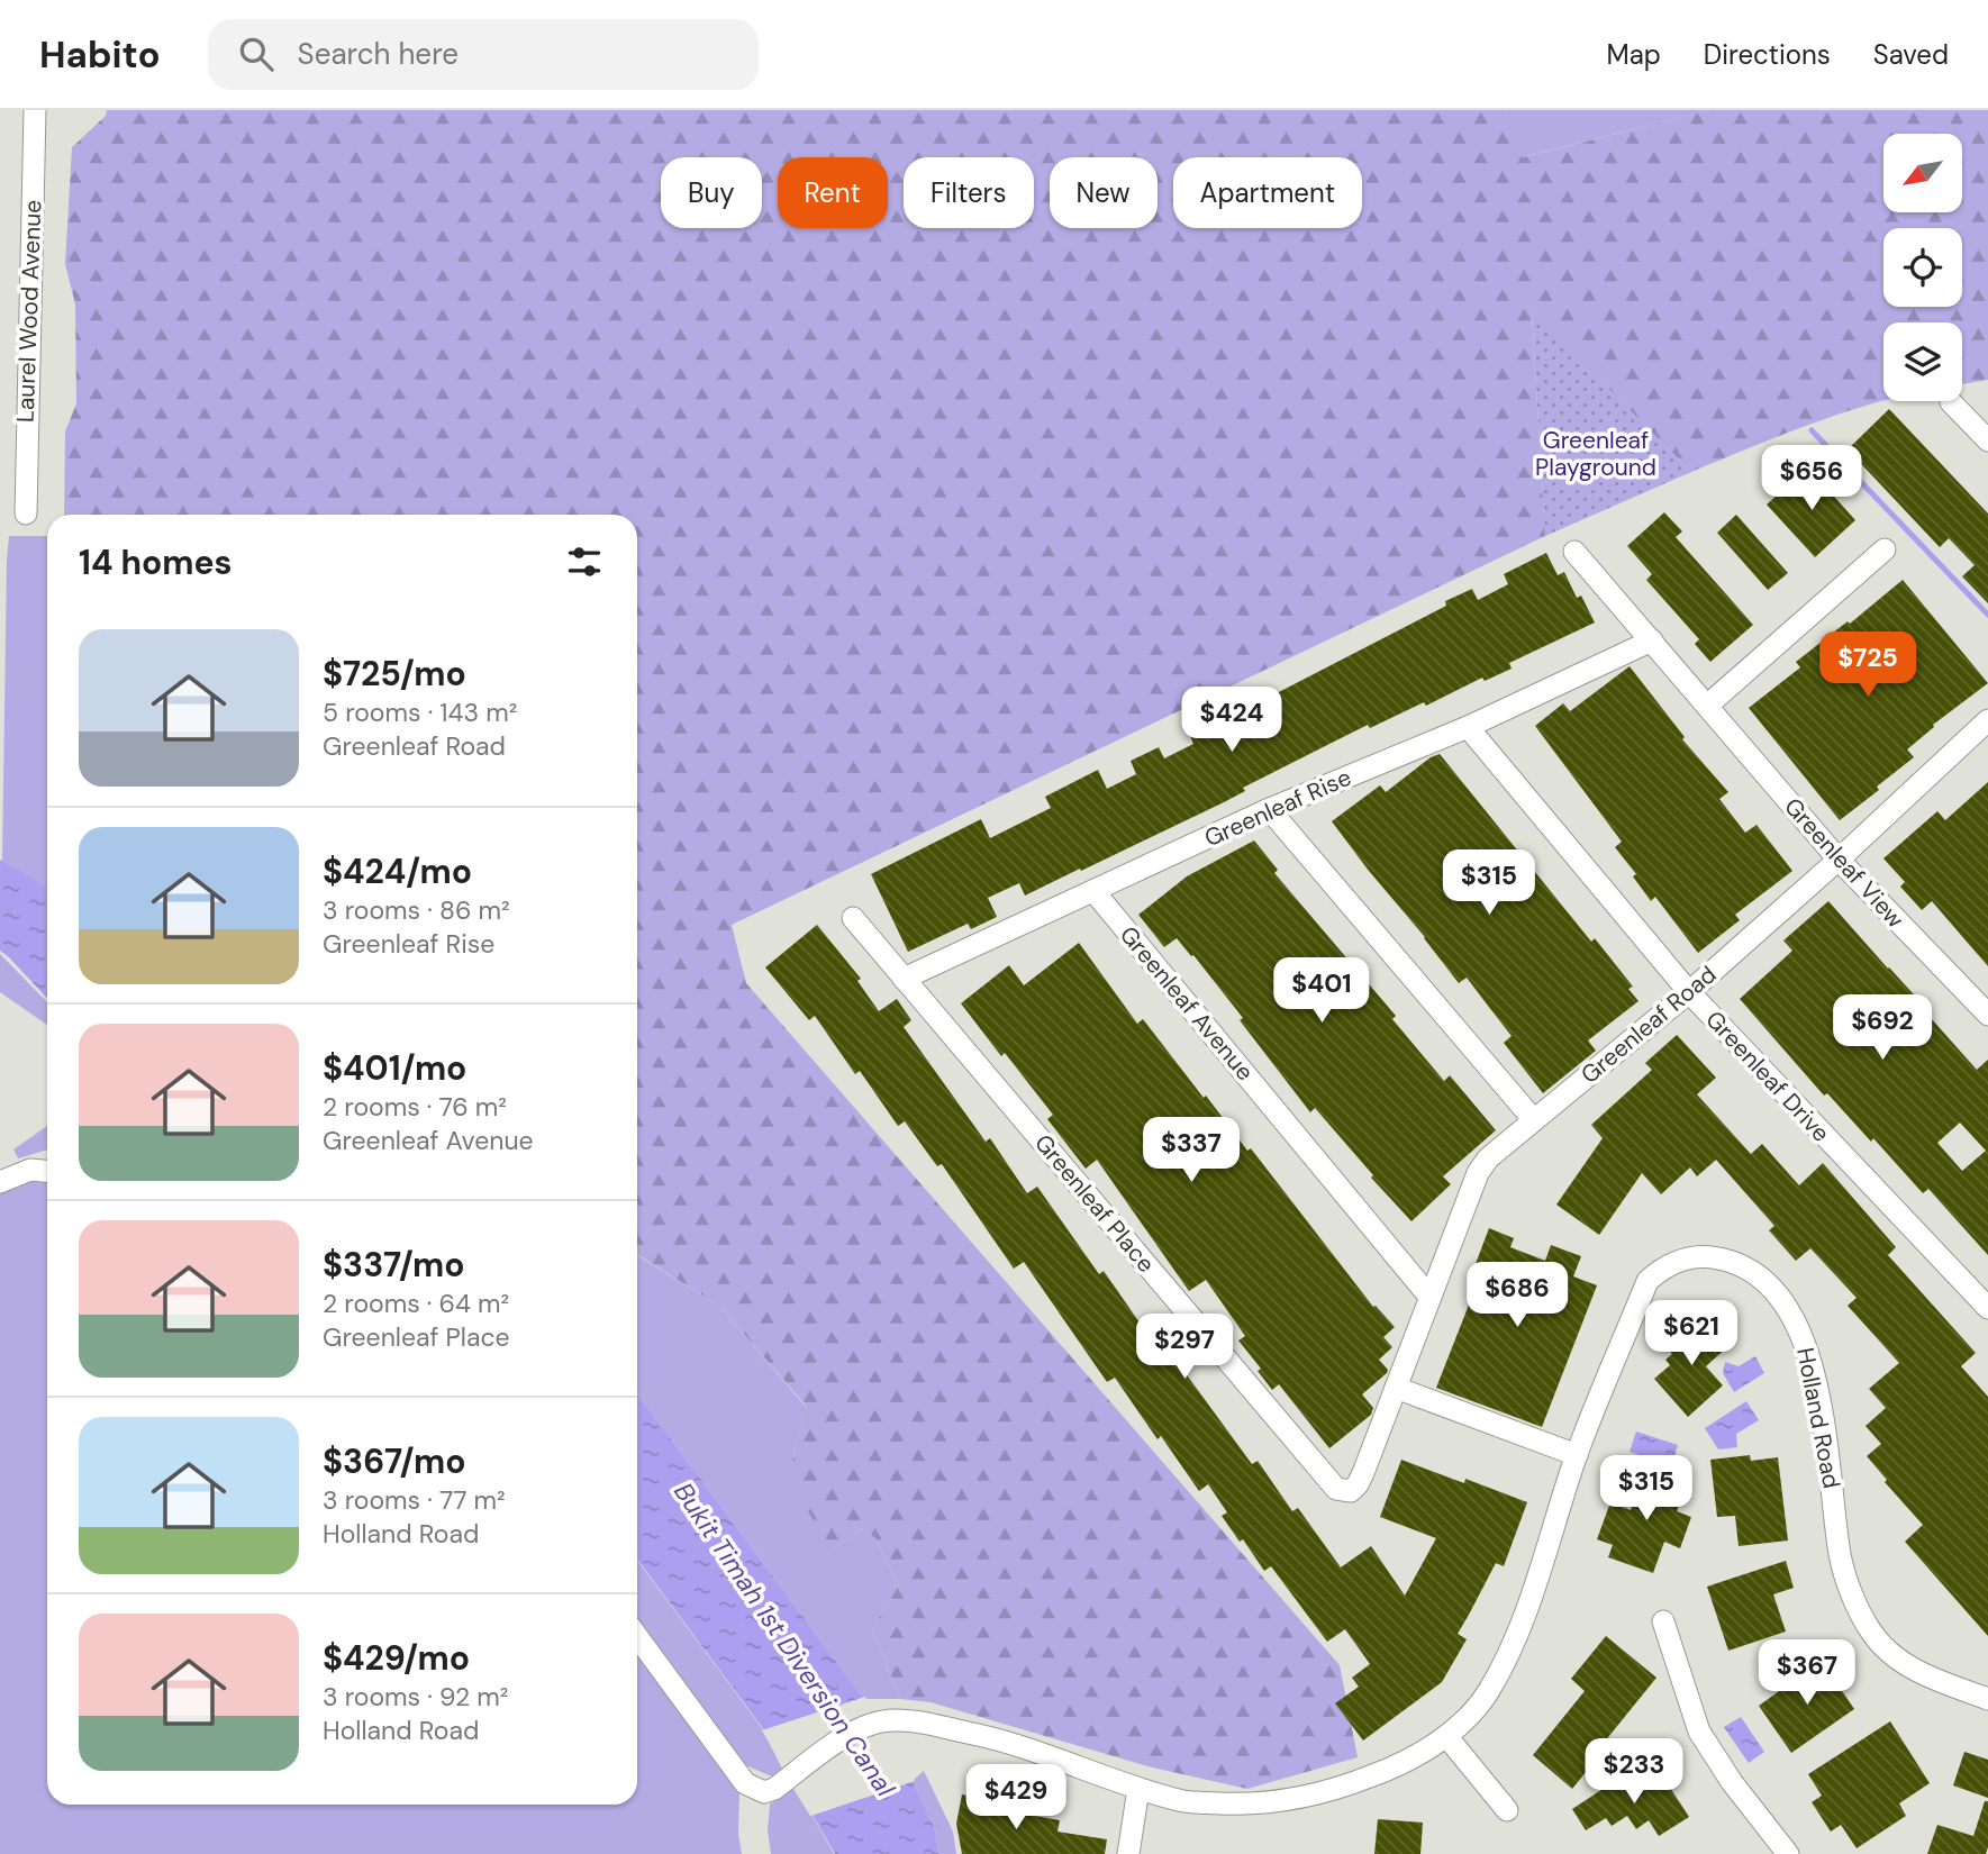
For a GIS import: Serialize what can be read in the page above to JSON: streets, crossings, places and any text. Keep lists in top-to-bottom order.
{
  "streets": {
    "street": [
      "Laurel Wood Avenue",
      "Greenleaf Rise",
      "Greenleaf View",
      "Greenleaf Avenue",
      "Greenleaf Road",
      "Greenleaf Drive",
      "Greenleaf Place",
      "Holland Road"
    ]
  },
  "crossings": [
    ["Greenleaf Rise", "Greenleaf View"],
    ["Greenleaf Rise", "Greenleaf Avenue"],
    ["Greenleaf Rise", "Greenleaf Drive"],
    ["Greenleaf Rise", "Greenleaf Place"],
    ["Greenleaf View", "Greenleaf Road"],
    ["Greenleaf Avenue", "Greenleaf Road"],
    ["Greenleaf Road", "Greenleaf Drive"],
    ["Greenleaf Road", "Greenleaf Place"]
  ],
  "water": ["Bukit Timah 1st Diversion Canal"],
  "parks": ["Greenleaf Playground"],
  "north": "bottom left",
  "page": {
    "header": "Habito",
    "search": "Search here",
    "nav": ["Map", "Directions", "Saved"],
    "chip": [
      "Buy",
      "Rent",
      "Filters",
      "New",
      "Apartment"
    ],
    "price": [
      "$656",
      "$725",
      "$424",
      "$315",
      "$401",
      "$692",
      "$337",
      "$686",
      "$621",
      "$297",
      "$315",
      "$367",
      "$233",
      "$429"
    ],
    "heading": "14 homes",
    "list": [
      {
        "name": "$725/mo",
        "note": "5 rooms · 143 m² · Greenleaf Road"
      },
      {
        "name": "$424/mo",
        "note": "3 rooms · 86 m² · Greenleaf Rise"
      },
      {
        "name": "$401/mo",
        "note": "2 rooms · 76 m² · Greenleaf Avenue"
      },
      {
        "name": "$337/mo",
        "note": "2 rooms · 64 m² · Greenleaf Place"
      },
      {
        "name": "$367/mo",
        "note": "3 rooms · 77 m² · Holland Road"
      },
      {
        "name": "$429/mo",
        "note": "3 rooms · 92 m² · Holland Road"
      }
    ]
  }
}
